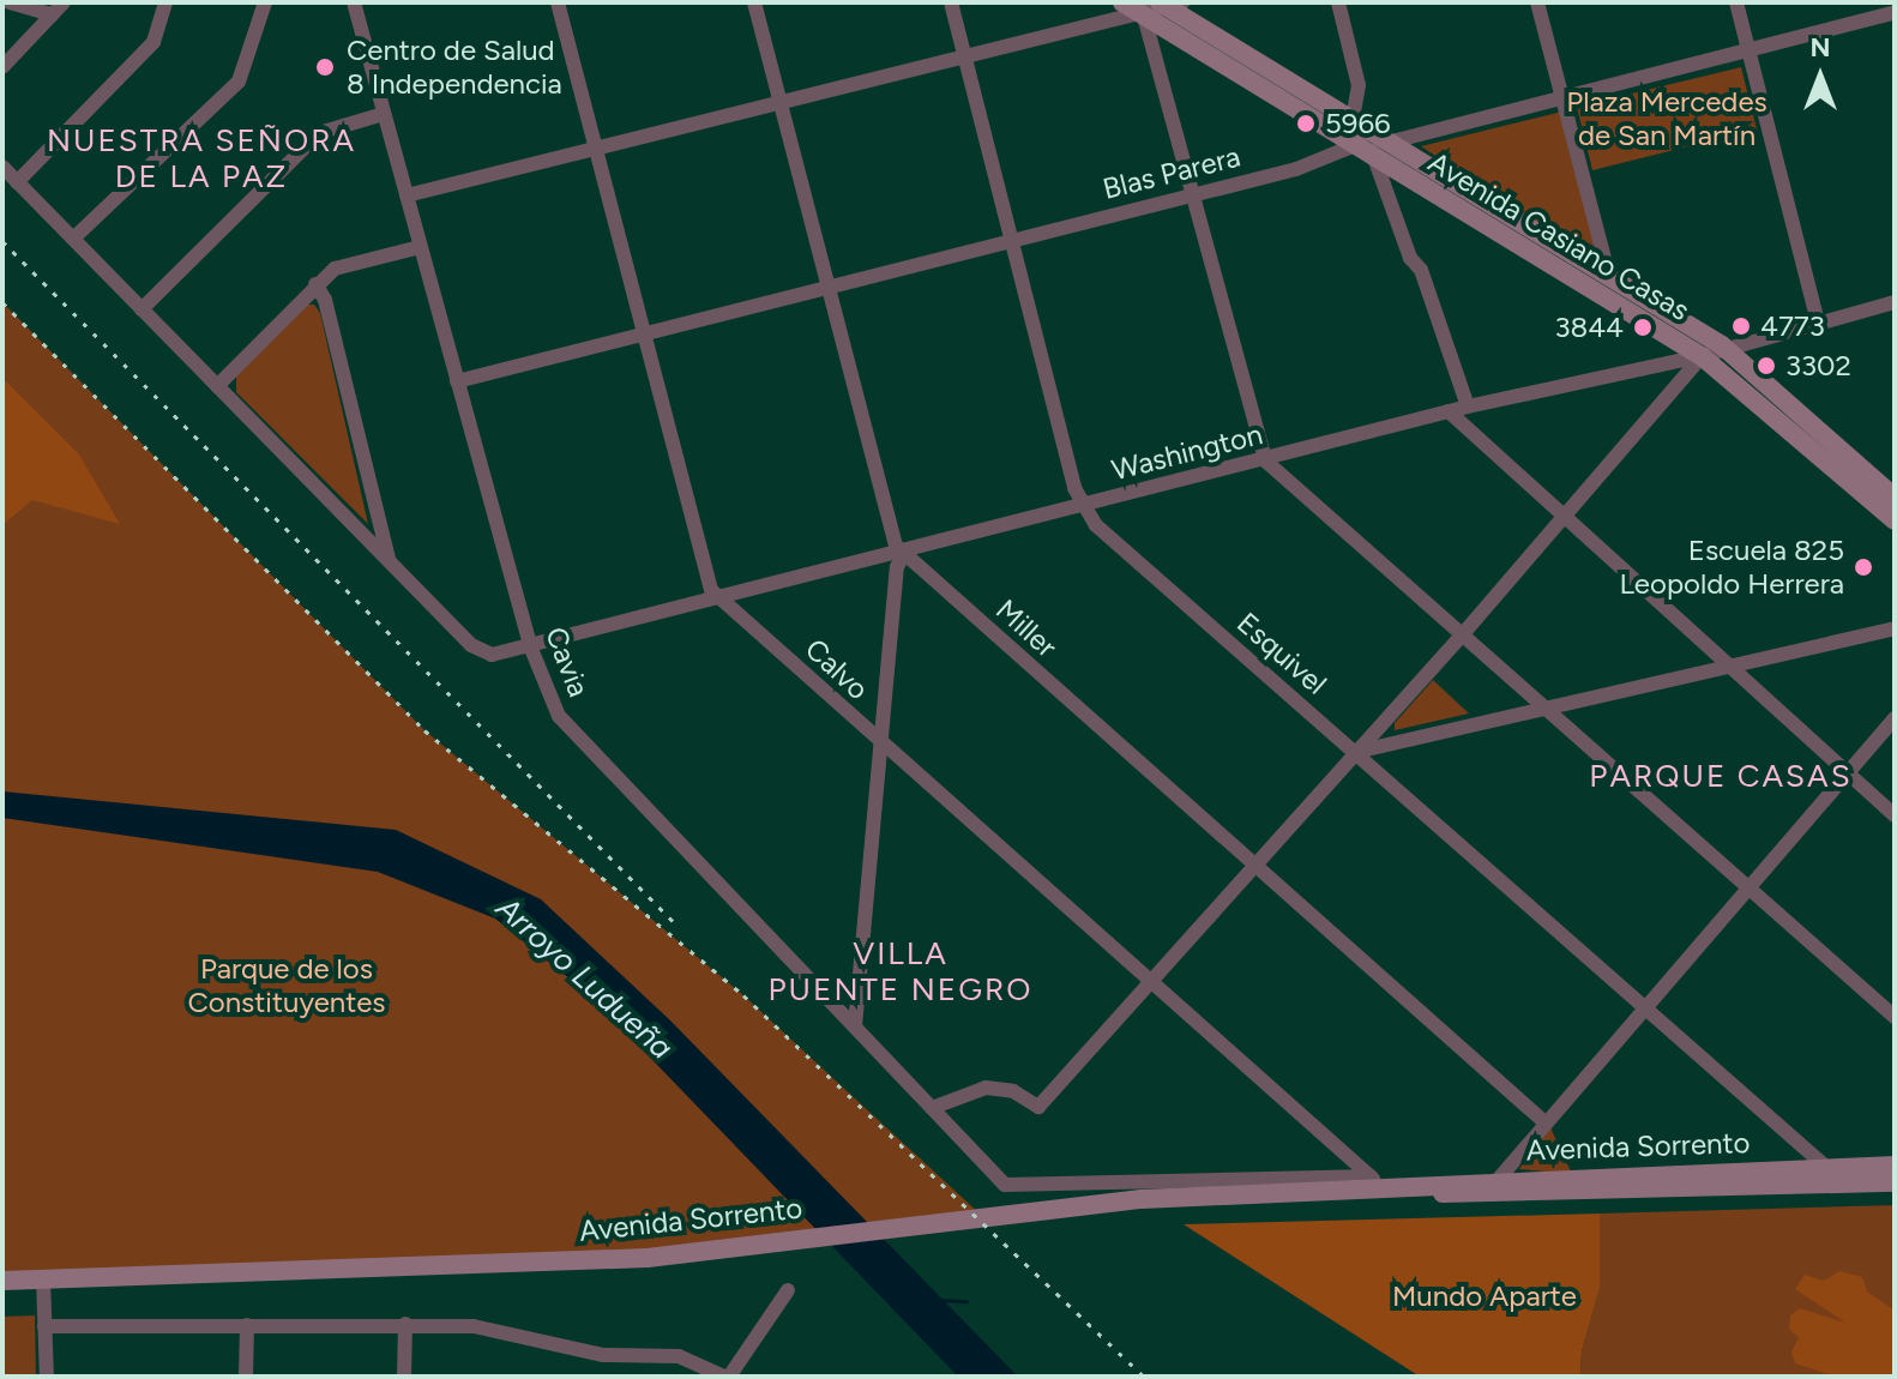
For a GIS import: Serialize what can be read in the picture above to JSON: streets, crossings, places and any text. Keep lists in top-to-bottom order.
{
  "streets": {
    "main road": ["Avenida Casiano Casas", "Avenida Sorrento"],
    "street": [
      "Blas Parera",
      "Washington",
      "Miller",
      "Esquivel",
      "Cavia",
      "Calvo"
    ]
  },
  "crossings": [
    ["Blas Parera", "Avenida Casiano Casas"],
    ["Blas Parera", "Miller"],
    ["Blas Parera", "Esquivel"],
    ["Blas Parera", "Cavia"],
    ["Blas Parera", "Calvo"],
    ["Avenida Casiano Casas", "Washington"],
    ["Washington", "Miller"],
    ["Washington", "Esquivel"],
    ["Washington", "Cavia"],
    ["Washington", "Calvo"],
    ["Esquivel", "Avenida Sorrento"],
    ["Cavia", "Calvo"],
    ["Cavia", "Avenida Sorrento"],
    ["Calvo", "Avenida Sorrento"]
  ],
  "districts": ["NUESTRA SEÑORA DE LA PAZ", "PARQUE CASAS", "VILLA PUENTE NEGRO"],
  "water": ["Arroyo Ludueña"],
  "parks": ["Plaza Mercedes de San Martín", "Parque de los Constituyentes", "Mundo Aparte"],
  "places": [
    "Centro de Salud 8 Independencia",
    "5966",
    "4773",
    "3844",
    "3302",
    "Escuela 825 Leopoldo Herrera"
  ],
  "north": "top"
}
